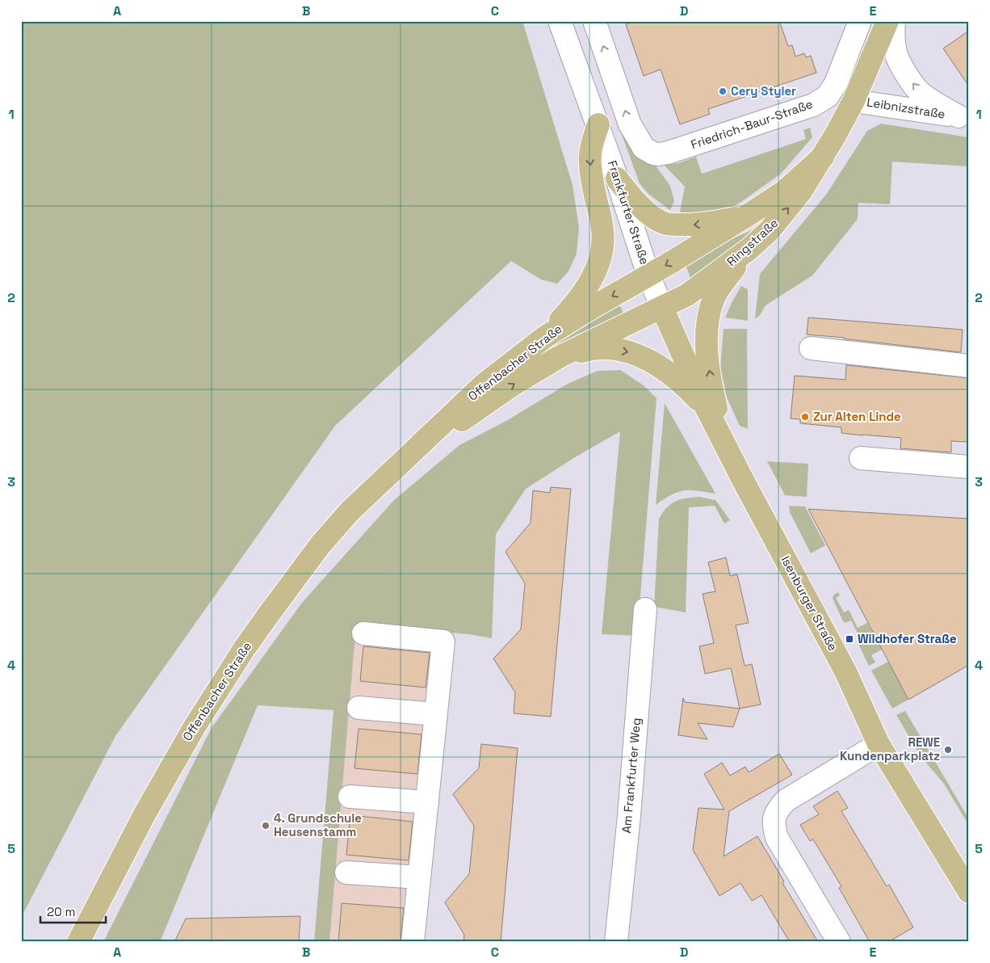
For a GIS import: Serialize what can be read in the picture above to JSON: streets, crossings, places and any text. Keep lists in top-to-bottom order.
{
  "streets": {
    "main road": ["Ringstraße", "Offenbacher Straße", "Isenburger Straße"],
    "street": [
      "Leibnizstraße",
      "Friedrich-Baur-Straße",
      "Frankfurter Straße",
      "Am Frankfurter Weg"
    ]
  },
  "crossings": [
    ["Leibnizstraße", "Ringstraße"],
    ["Frankfurter Straße", "Ringstraße"],
    ["Frankfurter Straße", "Offenbacher Straße"],
    ["Frankfurter Straße", "Isenburger Straße"],
    ["Ringstraße", "Offenbacher Straße"],
    ["Ringstraße", "Isenburger Straße"],
    ["Offenbacher Straße", "Isenburger Straße"]
  ],
  "one_way": ["Leibnizstraße"],
  "places": {
    "other": [
      "Cery Styler",
      "Zur Alten Linde",
      "REWE Kundenparkplatz",
      "4. Grundschule Heusenstamm"
    ],
    "transit": ["Wildhofer Straße"]
  },
  "scale_bar": "20 m",
  "grid": {
    "columns": [
      "A",
      "B",
      "C",
      "D",
      "E"
    ],
    "rows": [
      "1",
      "2",
      "3",
      "4",
      "5"
    ]
  }
}
